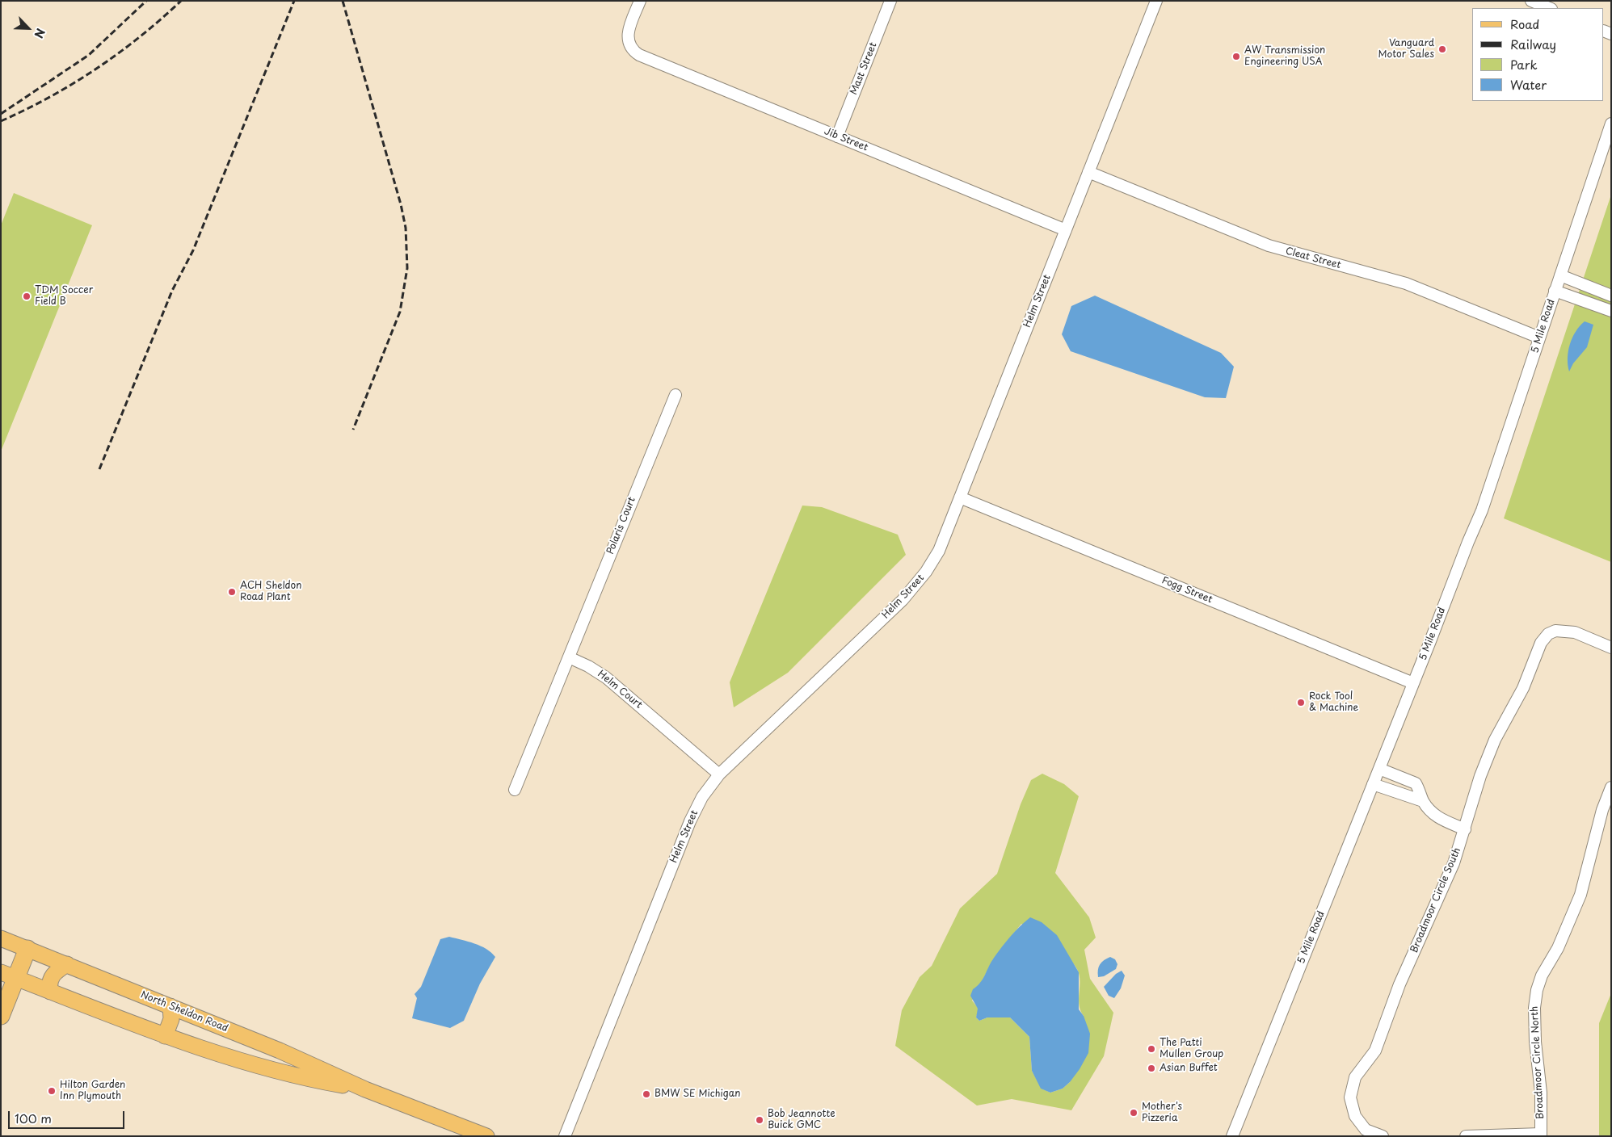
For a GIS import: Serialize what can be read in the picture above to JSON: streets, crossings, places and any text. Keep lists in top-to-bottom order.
{
  "streets": {
    "main road": ["North Sheldon Road"],
    "street": [
      "Mast Street",
      "Jib Street",
      "Cleat Street",
      "Helm Street",
      "5 Mile Road",
      "Polaris Court",
      "Fogg Street",
      "Helm Court",
      "Broadmoor Circle South",
      "Broadmoor Circle North"
    ]
  },
  "crossings": [
    ["Mast Street", "Jib Street"],
    ["Jib Street", "Helm Street"],
    ["Cleat Street", "Helm Street"],
    ["Cleat Street", "5 Mile Road"],
    ["Helm Street", "Fogg Street"],
    ["Helm Street", "Helm Court"],
    ["5 Mile Road", "Fogg Street"],
    ["Polaris Court", "Helm Court"]
  ],
  "places": [
    "Vanguard Motor Sales",
    "AW Transmission Engineering USA",
    "TDM Soccer Field B",
    "ACH Sheldon Road Plant",
    "Rock Tool & Machine",
    "The Patti Mullen Group",
    "Asian Buffet",
    "Hilton Garden Inn Plymouth",
    "BMW SE Michigan",
    "Mother's Pizzeria",
    "Bob Jeannotte Buick GMC"
  ],
  "legend": [
    "Road",
    "Railway",
    "Park",
    "Water"
  ],
  "scale_bar": "100 m",
  "north": "bottom right"
}
